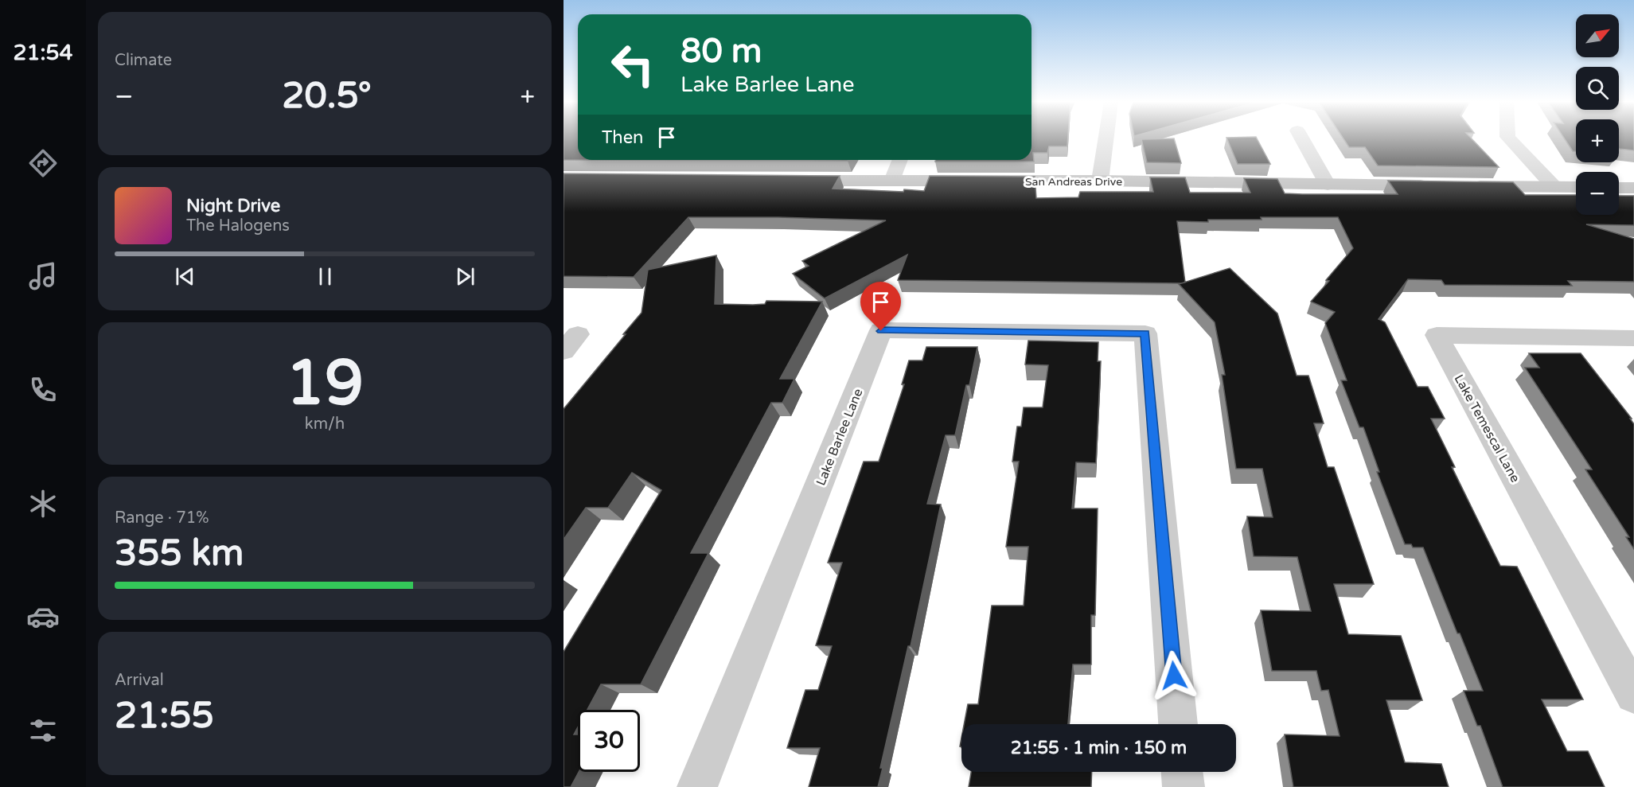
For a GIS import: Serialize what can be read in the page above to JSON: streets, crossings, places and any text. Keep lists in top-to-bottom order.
{
  "streets": {
    "street": ["San Andreas Drive", "Lake Temescal Lane", "Lake Barlee Lane"]
  },
  "north": "top right",
  "page": {
    "tabs": "21:54",
    "tile": [
      "Climate",
      ["19", "km/h"],
      ["Range · 71%", "355 km"],
      ["Arrival", "21:55"]
    ],
    "map_buttons": ["+", "−"],
    "turn": ["80 m", "Lake Barlee Lane"],
    "heat": ["−", "20.5°", "+"],
    "then": "Then",
    "song": ["Night Drive", "The Halogens"],
    "limit": "30",
    "trip": "21:55 · 1 min · 150 m"
  }
}
